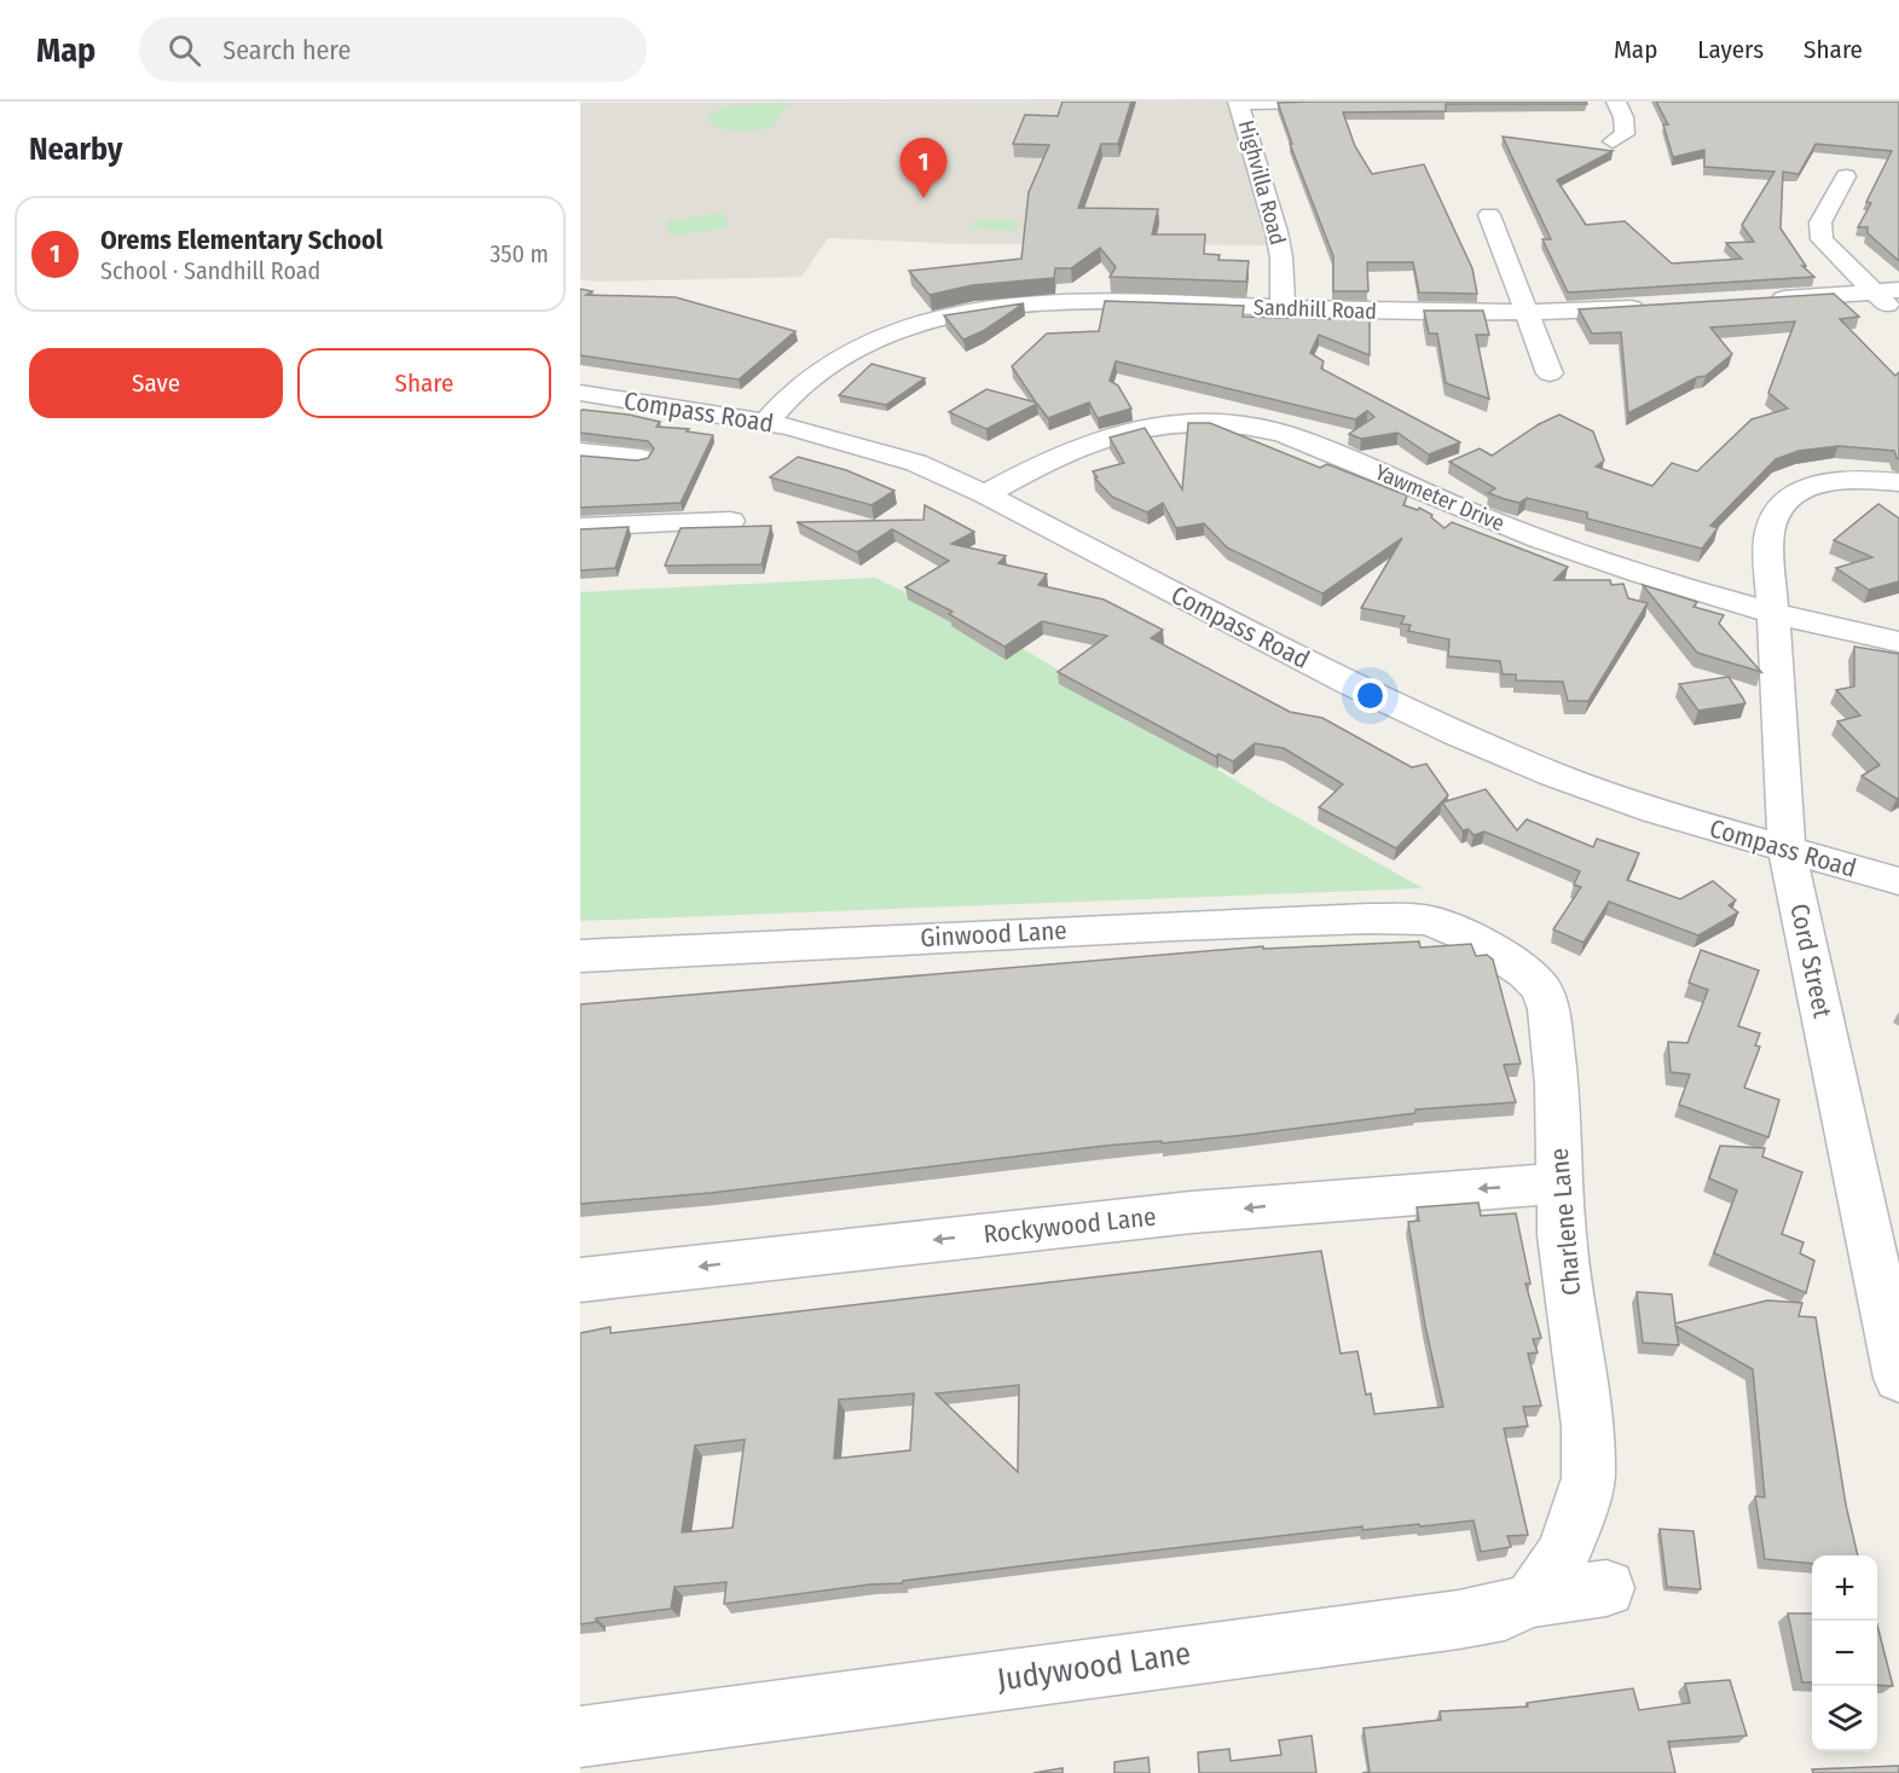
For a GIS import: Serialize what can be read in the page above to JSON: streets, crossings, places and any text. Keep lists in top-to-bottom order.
{
  "streets": {
    "street": [
      "Highvilla Road",
      "Sandhill Road",
      "Compass Road",
      "Yawmeter Drive",
      "Ginwood Lane",
      "Cord Street",
      "Charlene Lane",
      "Rockywood Lane",
      "Judywood Lane"
    ]
  },
  "crossings": [
    ["Highvilla Road", "Sandhill Road"],
    ["Sandhill Road", "Compass Road"],
    ["Compass Road", "Yawmeter Drive"],
    ["Compass Road", "Cord Street"],
    ["Yawmeter Drive", "Cord Street"],
    ["Ginwood Lane", "Charlene Lane"],
    ["Charlene Lane", "Rockywood Lane"],
    ["Charlene Lane", "Judywood Lane"]
  ],
  "one_way": ["Rockywood Lane"],
  "page": {
    "header": "Map",
    "search": "Search here",
    "nav": ["Map", "Layers", "Share"],
    "heading": "Nearby",
    "pins": "1",
    "list": [
      {
        "mark": "1",
        "name": "Orems Elementary School",
        "note": "School · Sandhill Road",
        "value": "350 m"
      }
    ],
    "buttons": ["Save", "Share"],
    "map_buttons": ["+", "−"]
  }
}
